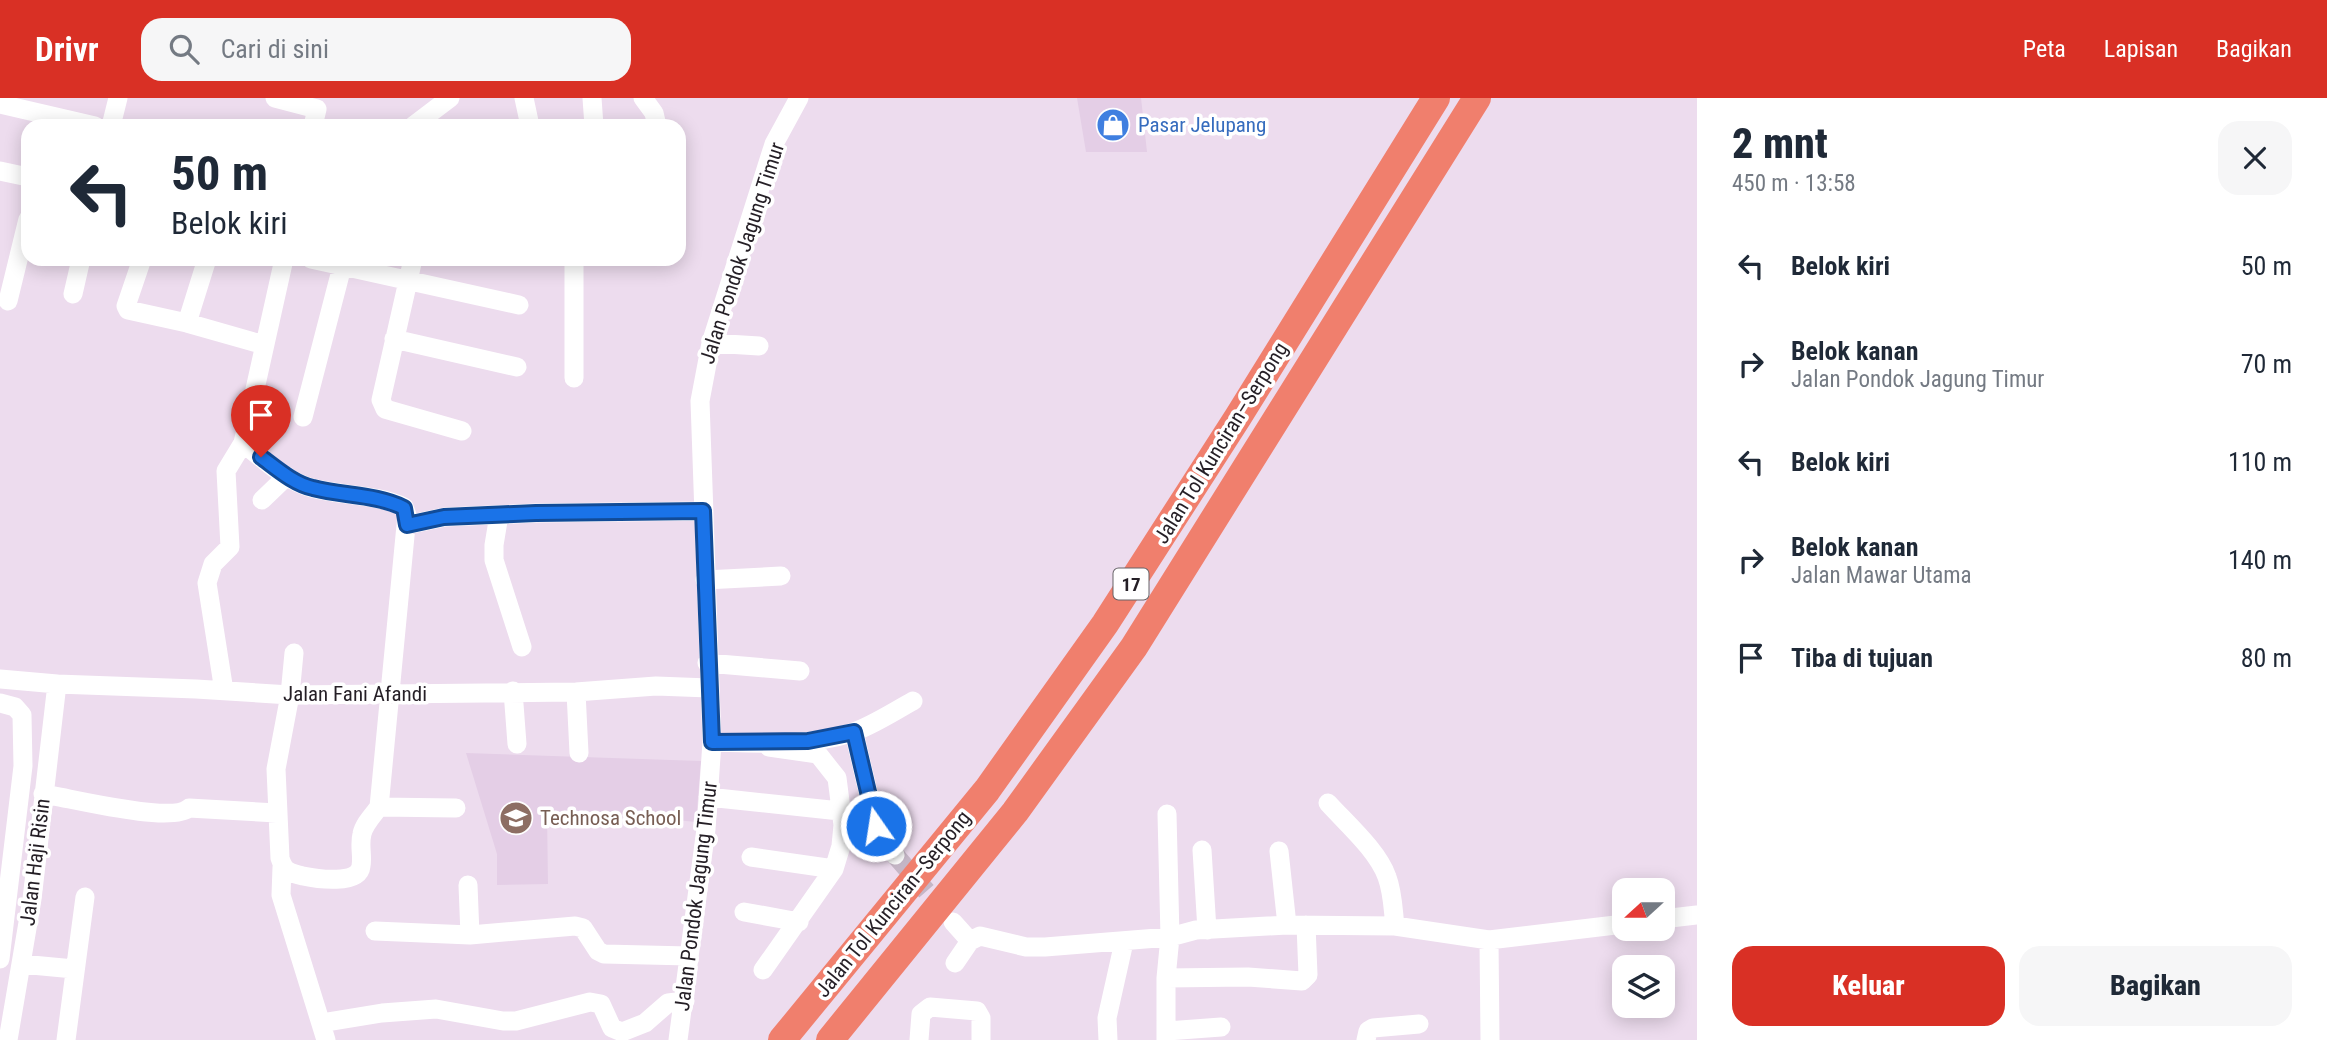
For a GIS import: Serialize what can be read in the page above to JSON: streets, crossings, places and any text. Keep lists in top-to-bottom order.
{
  "streets": {
    "highway": ["Jalan Tol Kunciran–Serpong", "17"],
    "street": ["Jalan Pondok Jagung Timur", "Jalan Fani Afandi", "Jalan Haji Risin"]
  },
  "crossings": [
    ["Jalan Pondok Jagung Timur", "Jalan Fani Afandi"],
    ["Jalan Fani Afandi", "Jalan Haji Risin"]
  ],
  "places": {
    "shop": ["Pasar Jelupang"],
    "school or university": ["Technosa School"]
  },
  "north": "left",
  "page": {
    "header": "Drivr",
    "search": "Cari di sini",
    "nav": ["Peta", "Lapisan", "Bagikan"],
    "heading": ["2 mnt", "450 m · 13:58"],
    "turn": ["50 m", "Belok kiri"],
    "list": [
      {
        "name": "Belok kiri",
        "value": "50 m"
      },
      {
        "name": "Belok kanan",
        "note": "Jalan Pondok Jagung Timur",
        "value": "70 m"
      },
      {
        "name": "Belok kiri",
        "value": "110 m"
      },
      {
        "name": "Belok kanan",
        "note": "Jalan Mawar Utama",
        "value": "140 m"
      },
      {
        "name": "Tiba di tujuan",
        "value": "80 m"
      }
    ],
    "buttons": ["Keluar", "Bagikan"]
  }
}
